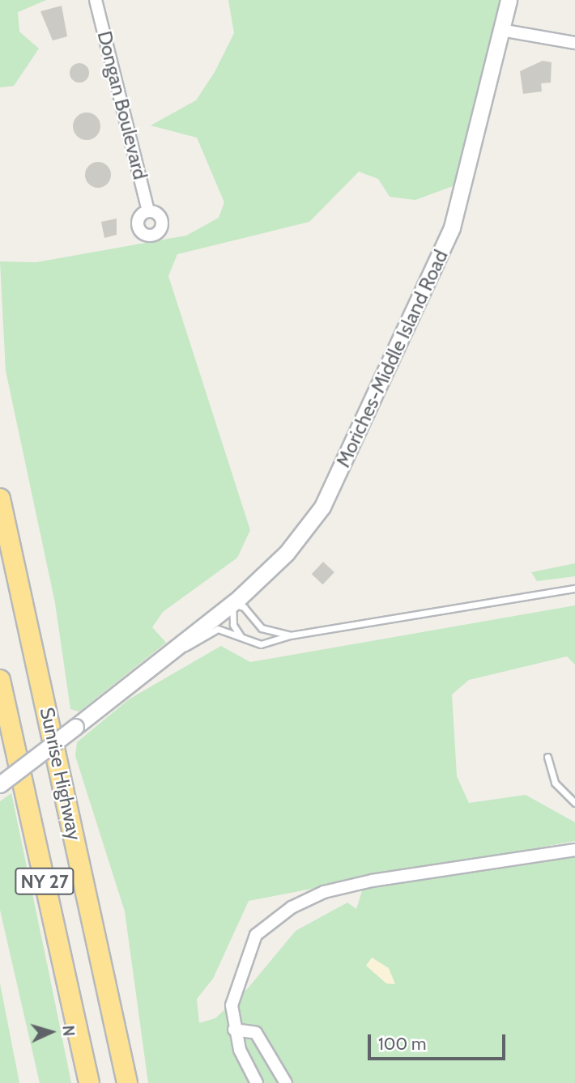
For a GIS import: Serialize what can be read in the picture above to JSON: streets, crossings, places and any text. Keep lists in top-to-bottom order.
{
  "streets": {
    "highway": ["Sunrise Highway", "NY 27"],
    "main road": ["Moriches-Middle Island Road"],
    "street": ["Dongan Boulevard"]
  },
  "scale_bar": "100 m",
  "north": "right"
}
